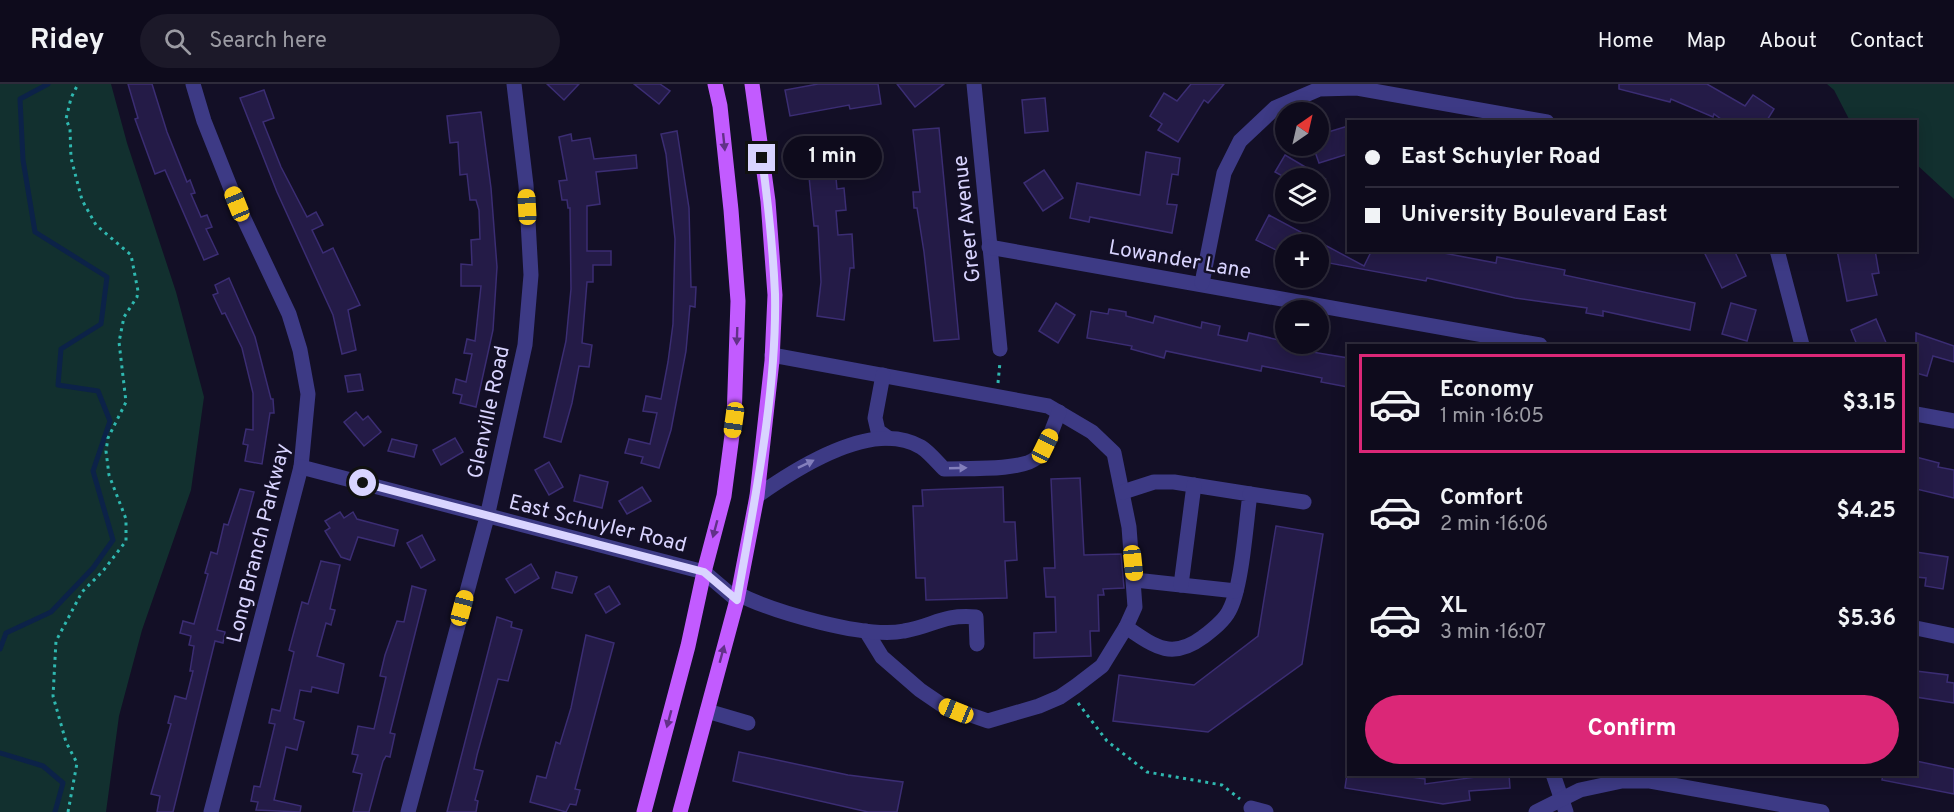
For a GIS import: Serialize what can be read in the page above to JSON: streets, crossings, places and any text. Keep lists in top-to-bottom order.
{
  "streets": {
    "street": [
      "Greer Avenue",
      "Lowander Lane",
      "Glenville Road",
      "East Schuyler Road",
      "Long Branch Parkway"
    ]
  },
  "crossings": [
    ["Greer Avenue", "Lowander Lane"],
    ["Glenville Road", "East Schuyler Road"],
    ["East Schuyler Road", "Long Branch Parkway"]
  ],
  "north": "top right",
  "page": {
    "header": "Ridey",
    "search": "Search here",
    "nav": [
      "Home",
      "Map",
      "About",
      "Contact"
    ],
    "map_buttons": ["+", "−"],
    "banner": ["East Schuyler Road", "University Boulevard East"],
    "bubble": "1 min",
    "list": [
      {
        "name": "Economy",
        "note": "1 min · 16:05",
        "value": "$3.15"
      },
      {
        "name": "Comfort",
        "note": "2 min · 16:06",
        "value": "$4.25"
      },
      {
        "name": "XL",
        "note": "3 min · 16:07",
        "value": "$5.36"
      }
    ],
    "buttons": "Confirm"
  }
}
